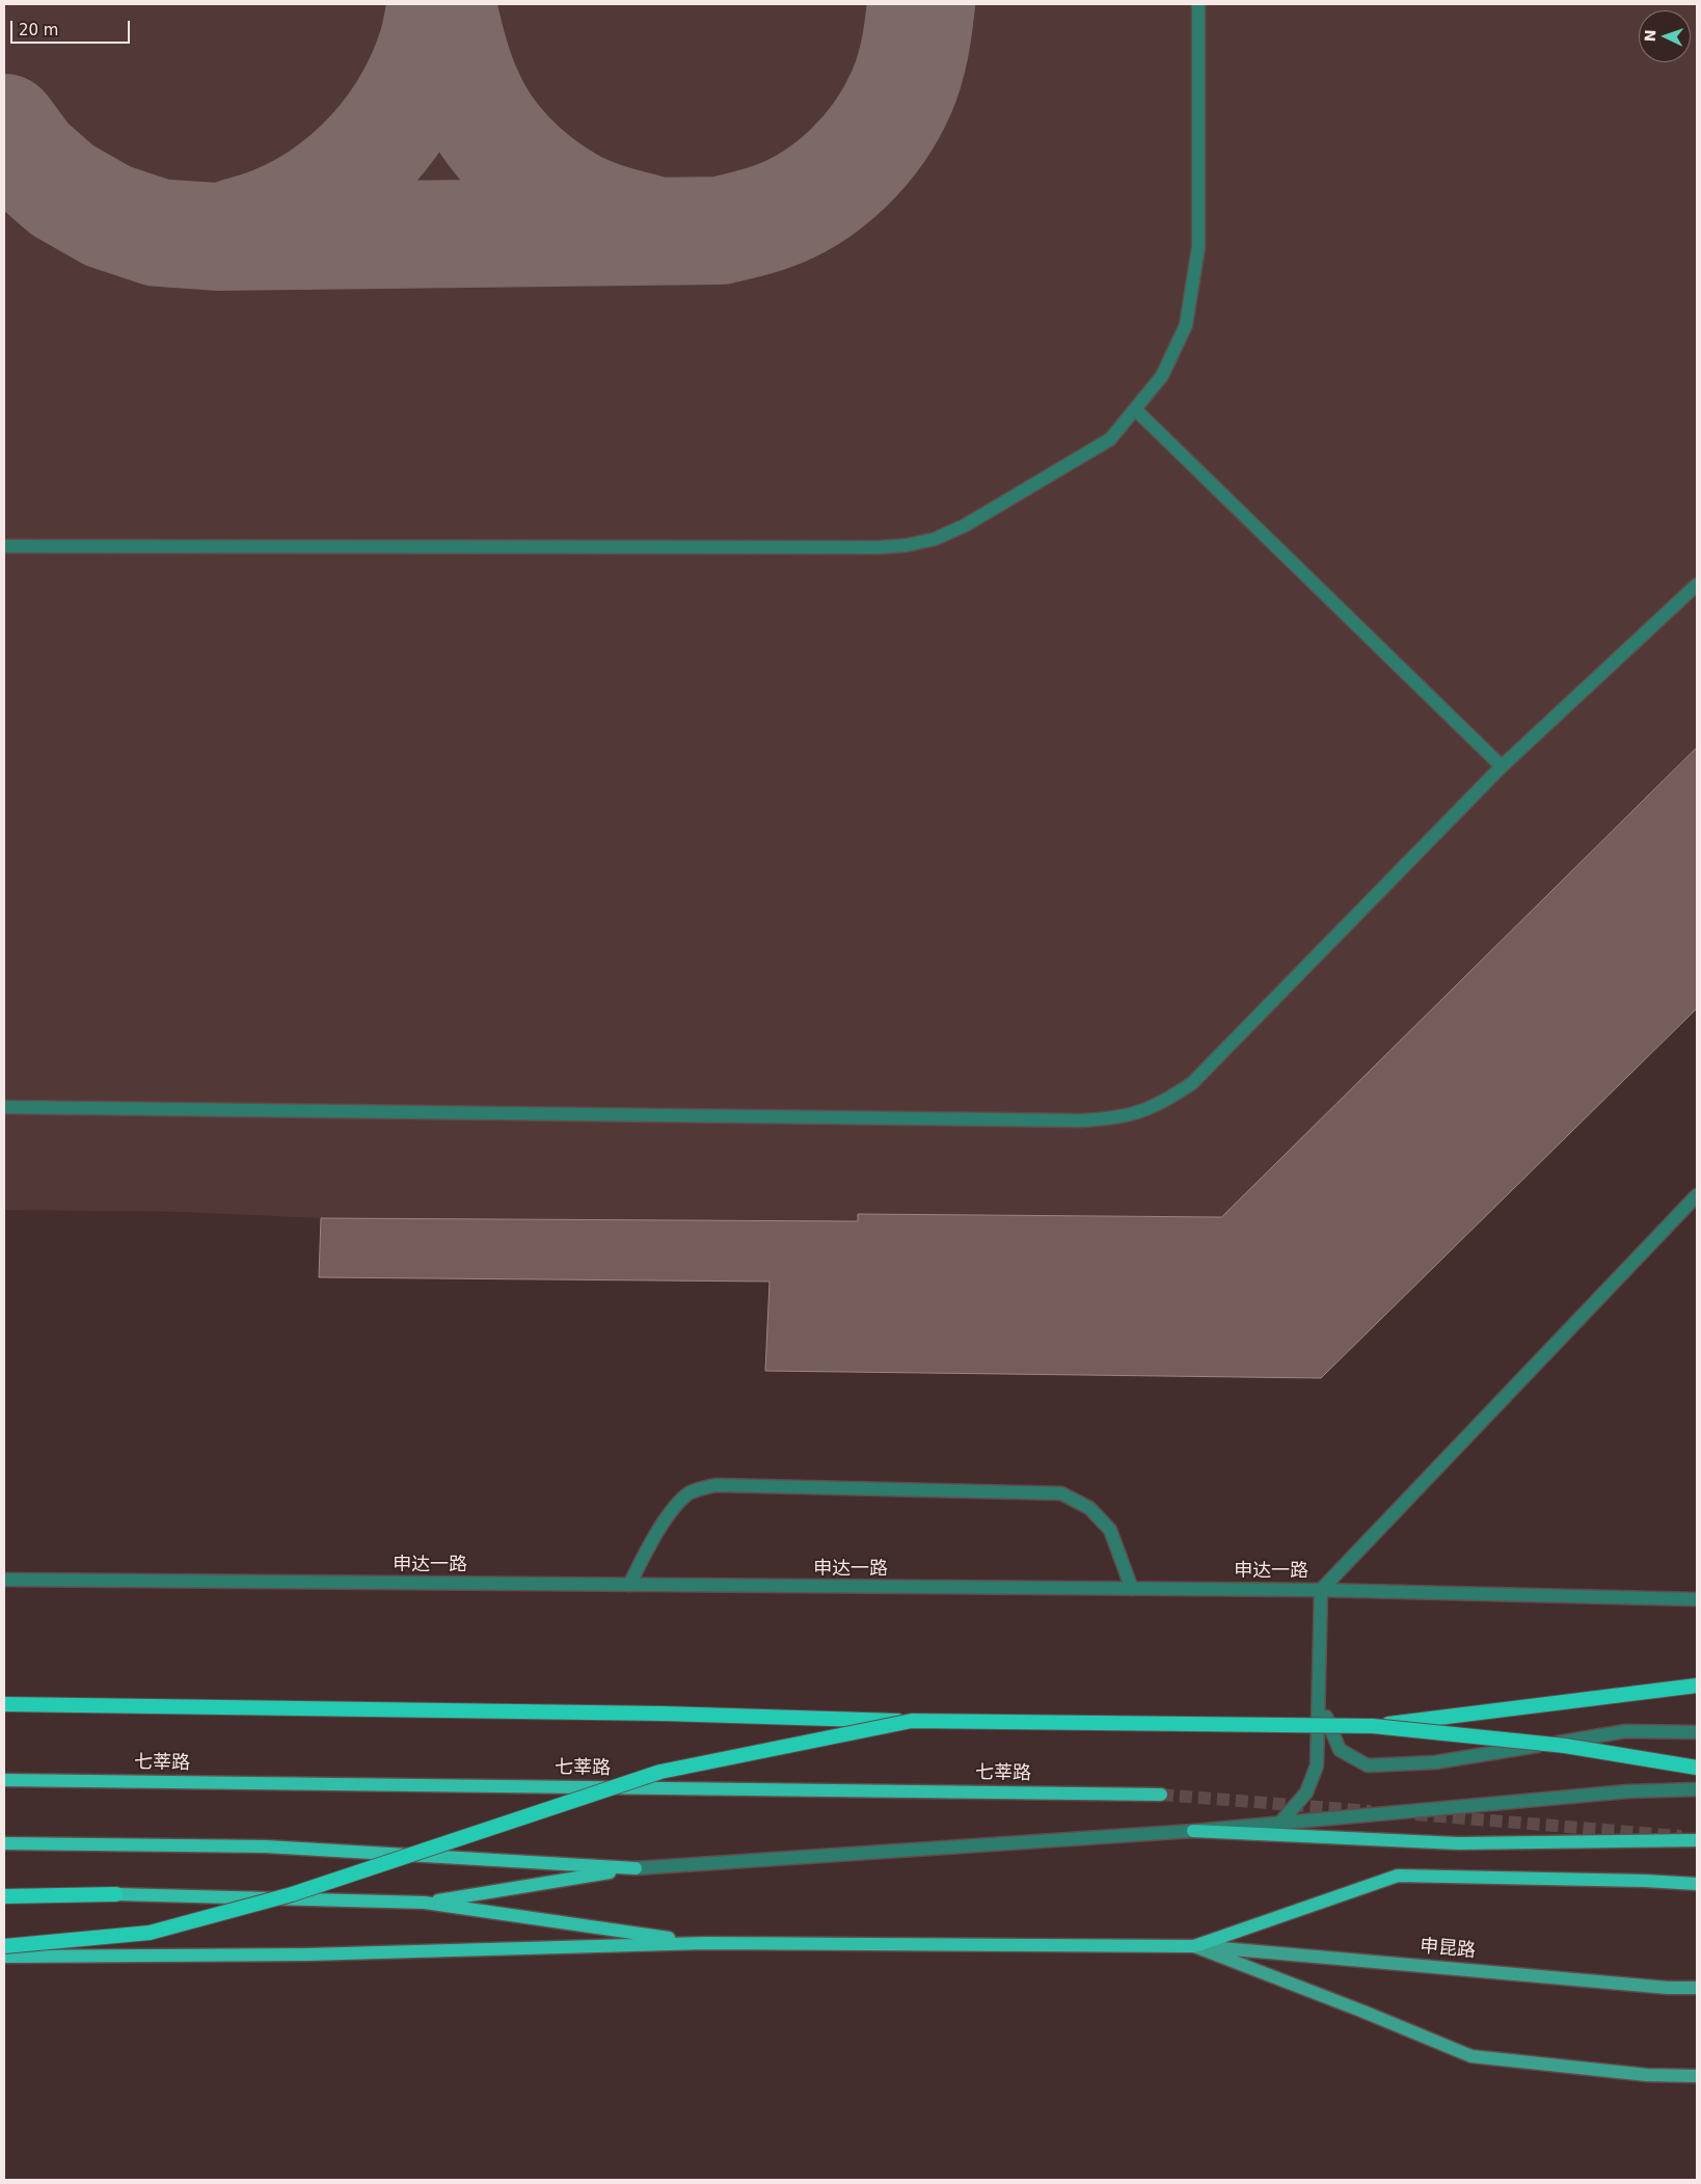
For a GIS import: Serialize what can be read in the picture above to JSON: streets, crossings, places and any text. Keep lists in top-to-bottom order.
{
  "streets": {
    "main road": ["七莘路", "申昆路"],
    "street": ["申达一路"]
  },
  "scale_bar": "20 m",
  "north": "left"
}
